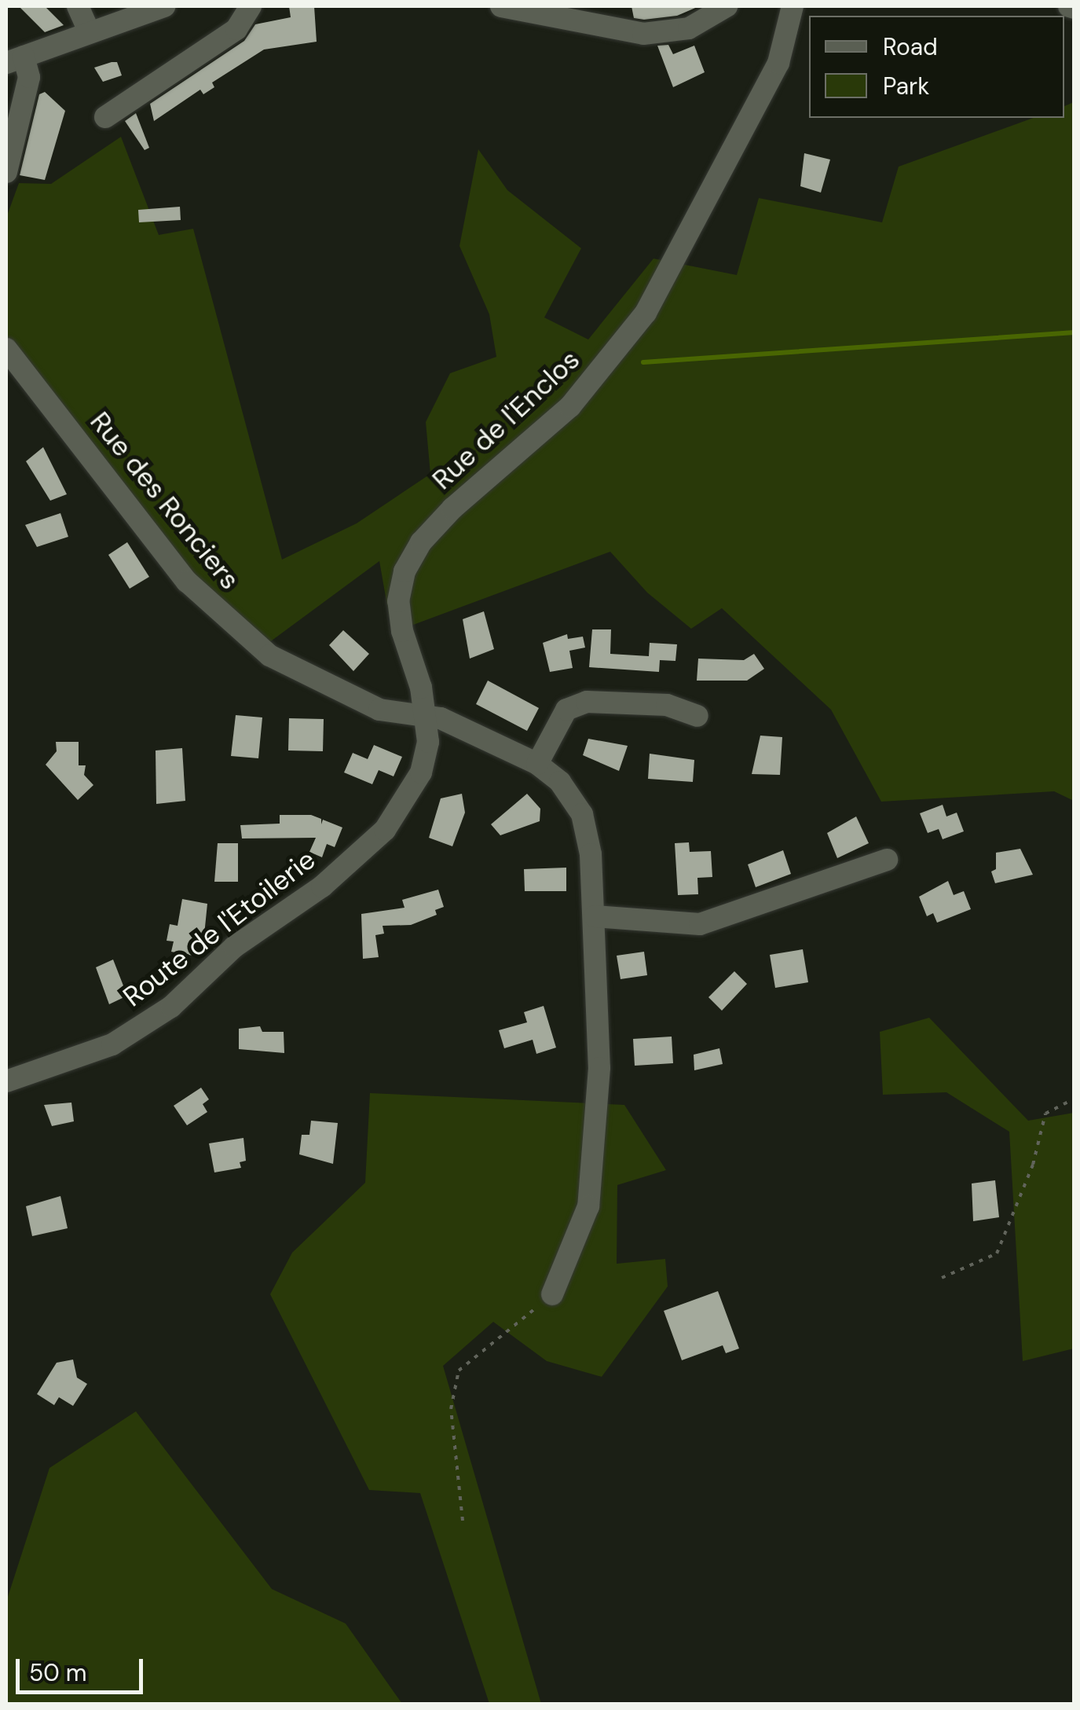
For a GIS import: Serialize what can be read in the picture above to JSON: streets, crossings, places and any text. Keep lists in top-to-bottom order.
{
  "streets": {
    "street": ["Rue de l'Enclos", "Rue des Ronciers", "Route de l'Etoilerie"]
  },
  "crossings": [
    ["Rue de l'Enclos", "Rue des Ronciers"],
    ["Rue de l'Enclos", "Route de l'Etoilerie"],
    ["Rue des Ronciers", "Route de l'Etoilerie"]
  ],
  "legend": ["Road", "Park"],
  "scale_bar": "50 m"
}
